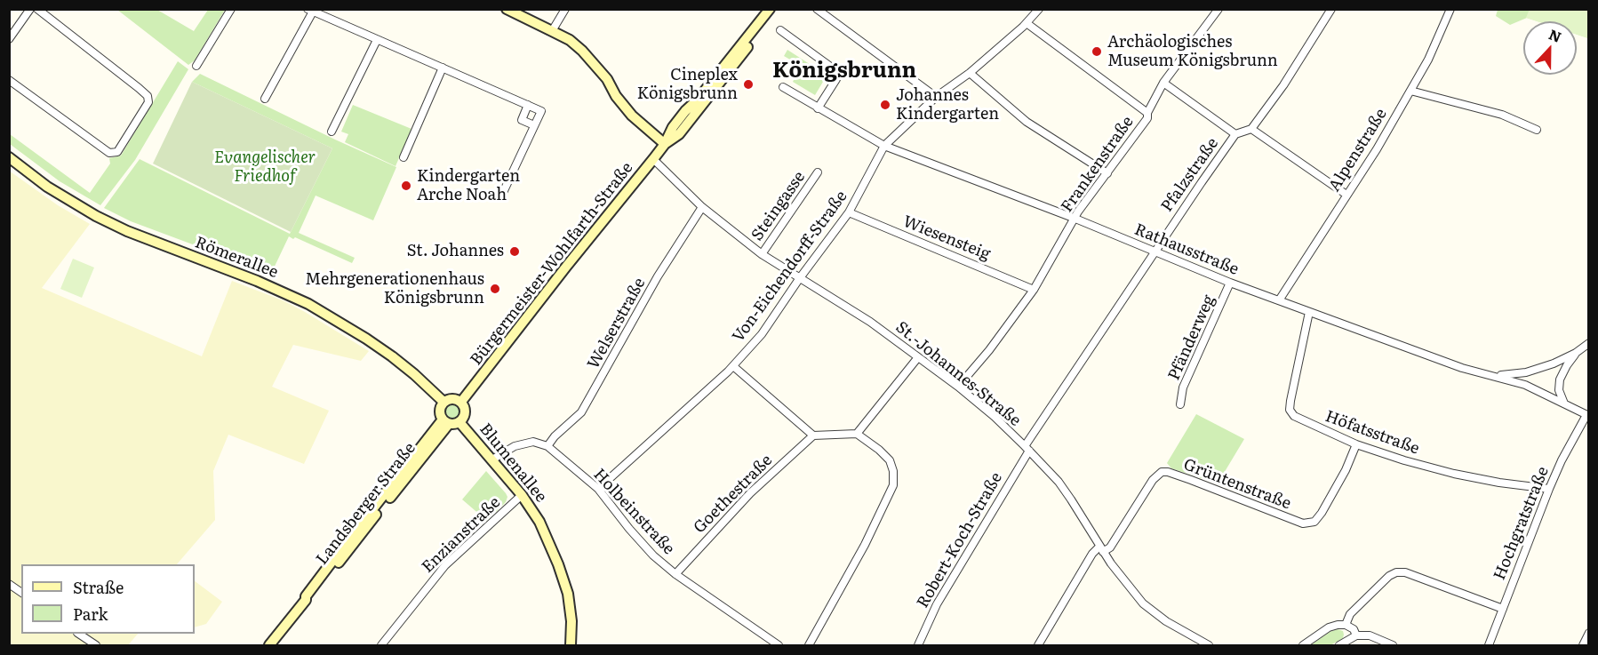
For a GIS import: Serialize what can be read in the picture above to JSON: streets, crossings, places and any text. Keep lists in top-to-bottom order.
{
  "streets": {
    "street": [
      "Alpenstraße",
      "Frankenstraße",
      "Pfalzstraße",
      "Steingasse",
      "Wiesensteig",
      "Rathausstraße",
      "Römerallee",
      "Bürgermeister-Wohlfarth-Straße",
      "Von-Eichendorff-Straße",
      "Welserstraße",
      "Pfänderweg",
      "St.-Johannes-Straße",
      "Höfatsstraße",
      "Blumenallee",
      "Grüntenstraße",
      "Goethestraße",
      "Landsberger Straße",
      "Holbeinstraße",
      "Hochgratstraße",
      "Enzianstraße",
      "Robert-Koch-Straße"
    ]
  },
  "crossings": [
    ["Alpenstraße", "Rathausstraße"],
    ["Frankenstraße", "Wiesensteig"],
    ["Frankenstraße", "Rathausstraße"],
    ["Frankenstraße", "St.-Johannes-Straße"],
    ["Pfalzstraße", "Rathausstraße"],
    ["Pfalzstraße", "St.-Johannes-Straße"],
    ["Pfalzstraße", "Robert-Koch-Straße"],
    ["Steingasse", "St.-Johannes-Straße"],
    ["Wiesensteig", "Von-Eichendorff-Straße"],
    ["Rathausstraße", "Von-Eichendorff-Straße"],
    ["Rathausstraße", "Pfänderweg"],
    ["Rathausstraße", "Höfatsstraße"],
    ["Rathausstraße", "Hochgratstraße"],
    ["Römerallee", "Bürgermeister-Wohlfarth-Straße"],
    ["Römerallee", "Blumenallee"],
    ["Römerallee", "Landsberger Straße"],
    ["Bürgermeister-Wohlfarth-Straße", "St.-Johannes-Straße"],
    ["Bürgermeister-Wohlfarth-Straße", "Blumenallee"],
    ["Bürgermeister-Wohlfarth-Straße", "Landsberger Straße"],
    ["Von-Eichendorff-Straße", "St.-Johannes-Straße"],
    ["Von-Eichendorff-Straße", "Holbeinstraße"],
    ["Welserstraße", "St.-Johannes-Straße"],
    ["Welserstraße", "Holbeinstraße"],
    ["St.-Johannes-Straße", "Grüntenstraße"],
    ["St.-Johannes-Straße", "Robert-Koch-Straße"],
    ["Höfatsstraße", "Grüntenstraße"],
    ["Höfatsstraße", "Hochgratstraße"],
    ["Blumenallee", "Landsberger Straße"],
    ["Blumenallee", "Enzianstraße"],
    ["Goethestraße", "Holbeinstraße"]
  ],
  "districts": ["Königsbrunn"],
  "parks": ["Evangelischer Friedhof"],
  "places": [
    "Archäologisches Museum Königsbrunn",
    "Cineplex Königsbrunn",
    "Johannes Kindergarten",
    "Kindergarten Arche Noah",
    "St. Johannes",
    "Mehrgenerationenhaus Königsbrunn"
  ],
  "legend": ["Straße", "Park"],
  "north": "top"
}
